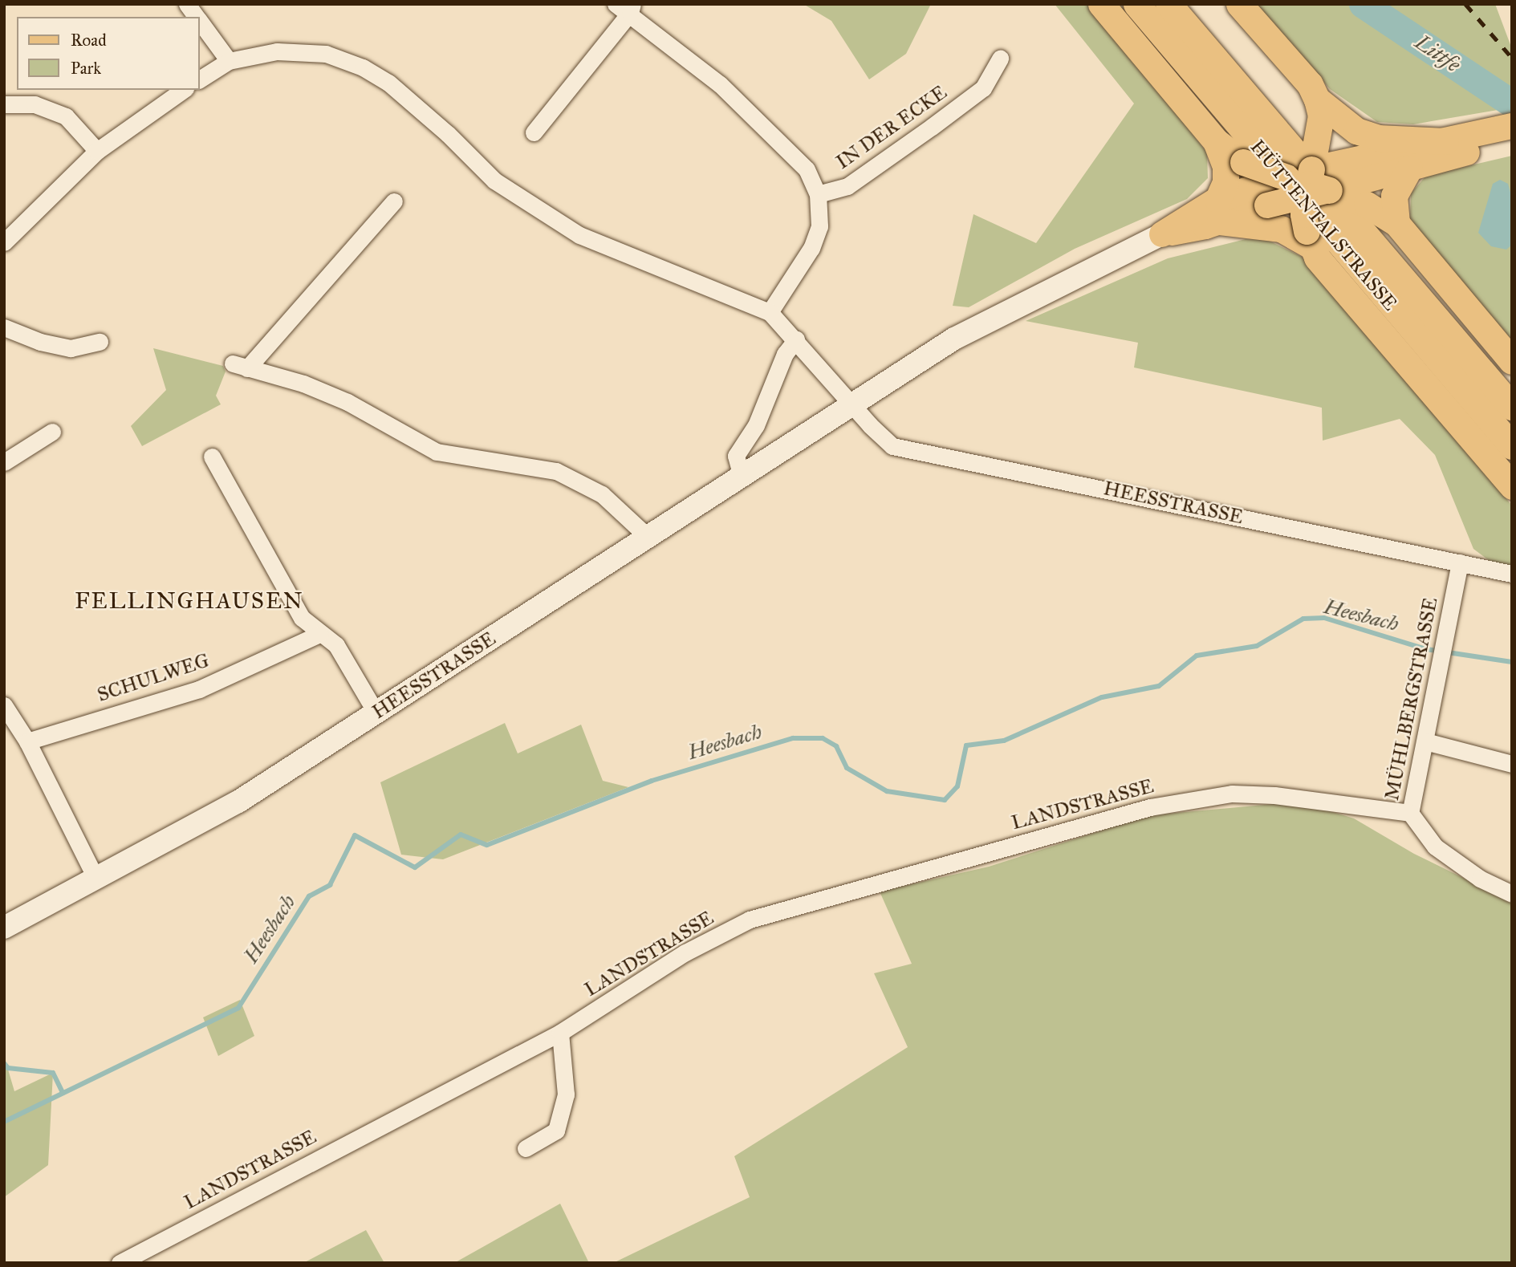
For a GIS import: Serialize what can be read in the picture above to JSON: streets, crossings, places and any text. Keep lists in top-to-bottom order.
{
  "streets": {
    "highway": ["HÜTTENTALSTRASSE"],
    "main road": ["HEESSTRASSE"],
    "street": [
      "IN DER ECKE",
      "SCHULWEG",
      "MÜHLBERGSTRASSE",
      "LANDSTRASSE"
    ]
  },
  "crossings": [
    ["HEESSTRASSE", "MÜHLBERGSTRASSE"],
    ["MÜHLBERGSTRASSE", "LANDSTRASSE"]
  ],
  "districts": ["FELLINGHAUSEN"],
  "water": ["Littfe", "Heesbach"],
  "legend": ["Road", "Park"]
}
